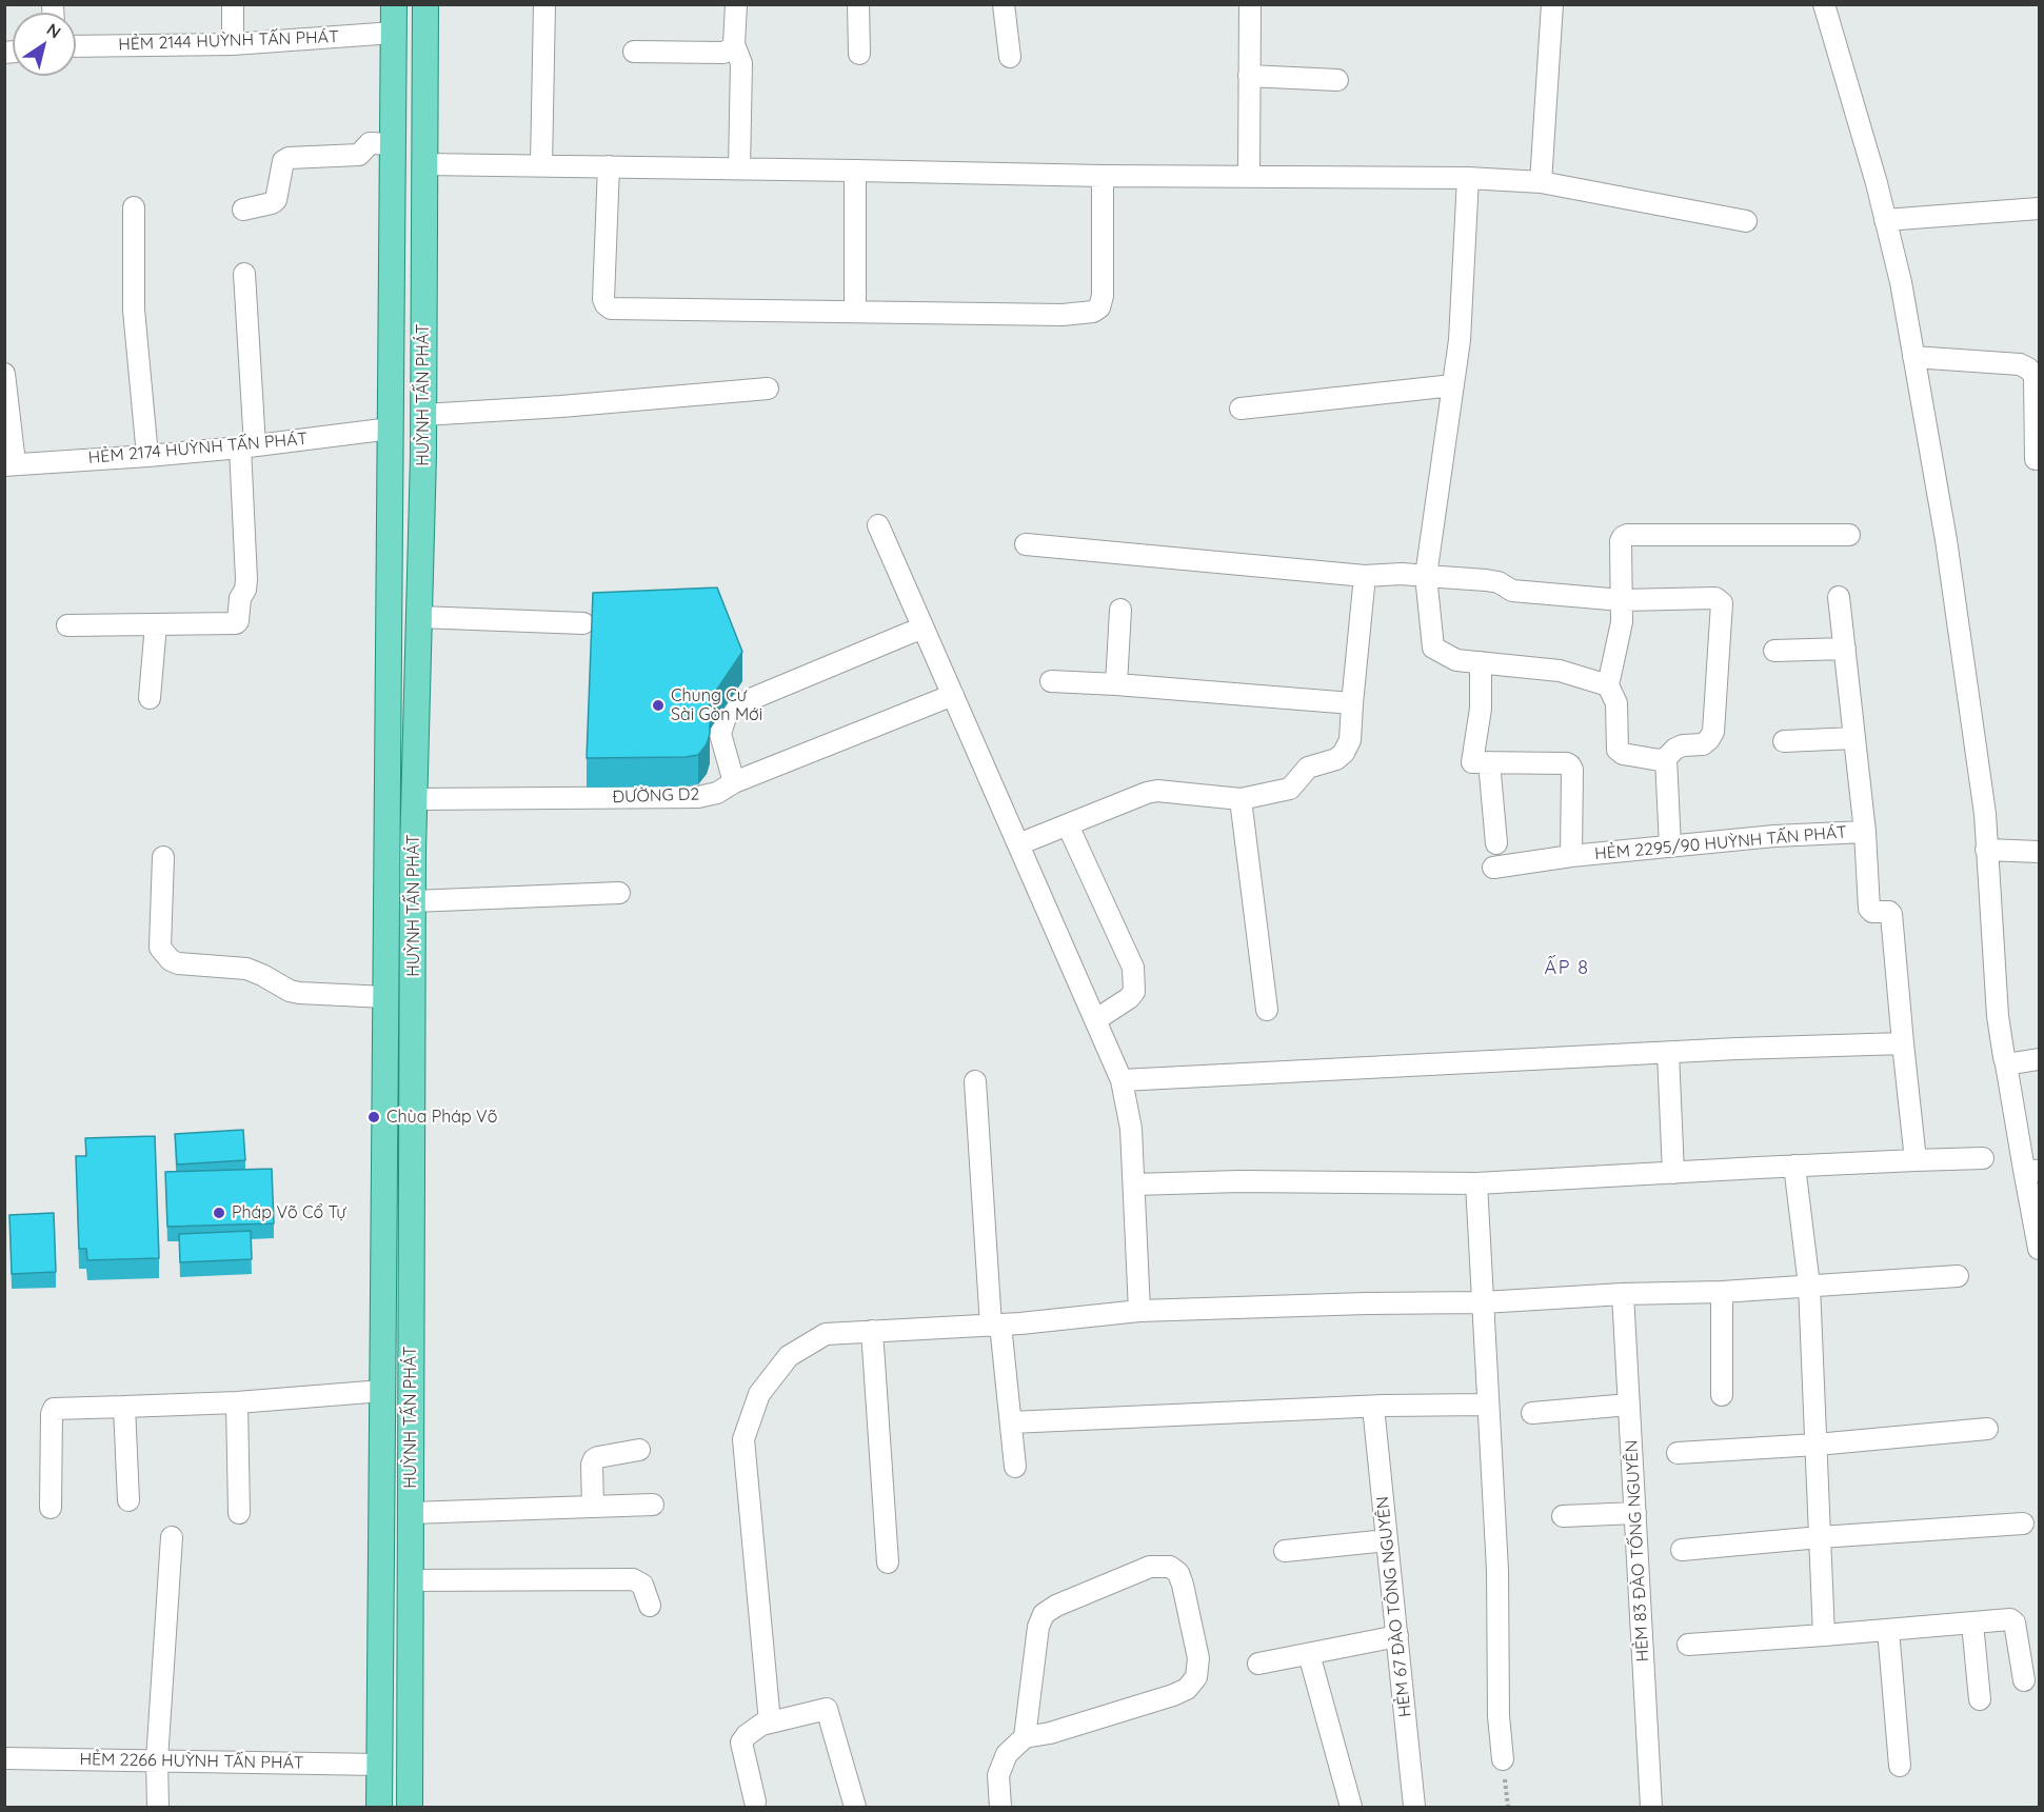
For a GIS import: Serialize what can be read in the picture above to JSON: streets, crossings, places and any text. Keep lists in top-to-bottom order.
{
  "streets": {
    "main road": ["HUỲNH TẤN PHÁT"],
    "street": [
      "HẺM 2144 HUỲNH TẤN PHÁT",
      "HẺM 2174 HUỲNH TẤN PHÁT",
      "ĐƯỜNG D2",
      "HẺM 2295/90 HUỲNH TẤN PHÁT",
      "HẺM 83 ĐÀO TỐNG NGUYÊN",
      "HẺM 67 ĐÀO TÔNG NGUYÊN",
      "HẺM 2266 HUỲNH TẤN PHÁT"
    ]
  },
  "crossings": [
    ["HẺM 2144 HUỲNH TẤN PHÁT", "HUỲNH TẤN PHÁT"],
    ["HUỲNH TẤN PHÁT", "HẺM 2174 HUỲNH TẤN PHÁT"],
    ["HUỲNH TẤN PHÁT", "ĐƯỜNG D2"],
    ["HUỲNH TẤN PHÁT", "HẺM 2266 HUỲNH TẤN PHÁT"]
  ],
  "districts": ["ẤP 8"],
  "places": ["Chung Cư Sài Gòn Mới", "Chùa Pháp Võ", "Pháp Võ Cổ Tự"],
  "north": "top right"
}
